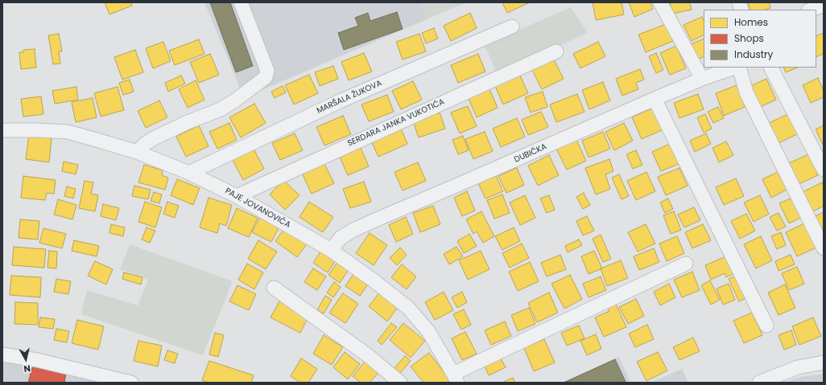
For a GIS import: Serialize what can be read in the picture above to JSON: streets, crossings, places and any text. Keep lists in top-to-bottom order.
{
  "streets": {
    "street": [
      "MARŠALA ŽUKOVA",
      "SERDARA JANKA VUKOTIĆA",
      "DUBIČKA",
      "PAJE JOVANOVIĆA"
    ]
  },
  "crossings": [
    ["MARŠALA ŽUKOVA", "PAJE JOVANOVIĆA"],
    ["SERDARA JANKA VUKOTIĆA", "PAJE JOVANOVIĆA"],
    ["DUBIČKA", "PAJE JOVANOVIĆA"]
  ],
  "legend": ["Homes", "Shops", "Industry"],
  "north": "bottom"
}
